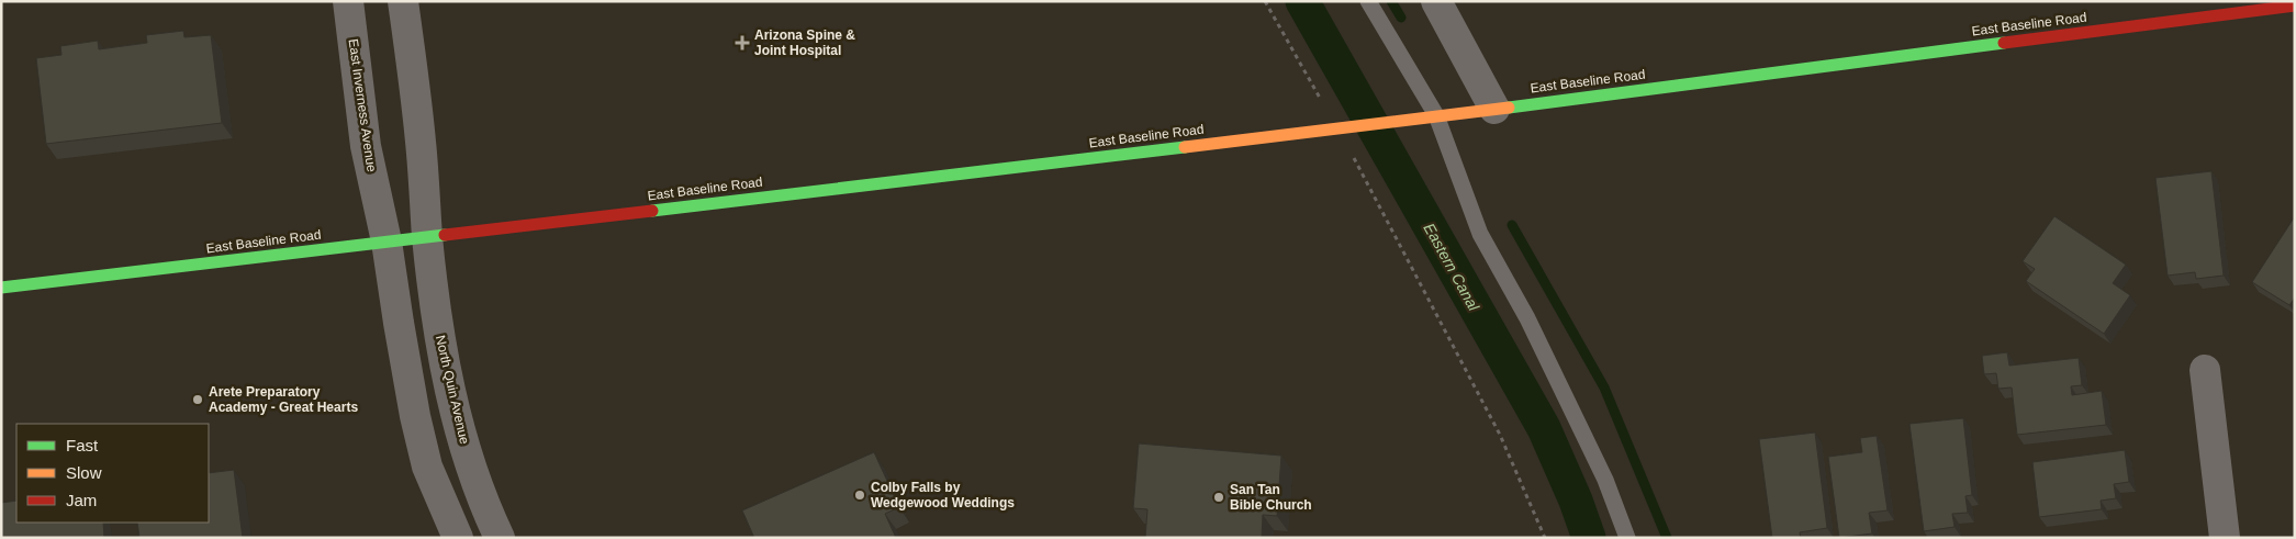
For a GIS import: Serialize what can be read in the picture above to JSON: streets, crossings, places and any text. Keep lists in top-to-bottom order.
{
  "streets": {
    "main road": ["East Baseline Road"],
    "street": ["East Inverness Avenue", "North Quin Avenue"]
  },
  "crossings": [
    ["East Baseline Road", "East Inverness Avenue"],
    ["East Baseline Road", "North Quin Avenue"]
  ],
  "water": ["Eastern Canal"],
  "places": {
    "health": ["Arizona Spine & Joint Hospital"],
    "other": ["Arete Preparatory Academy - Great Hearts", "Colby Falls by Wedgewood Weddings", "San Tan Bible Church"]
  },
  "legend": ["Fast", "Slow", "Jam"]
}
